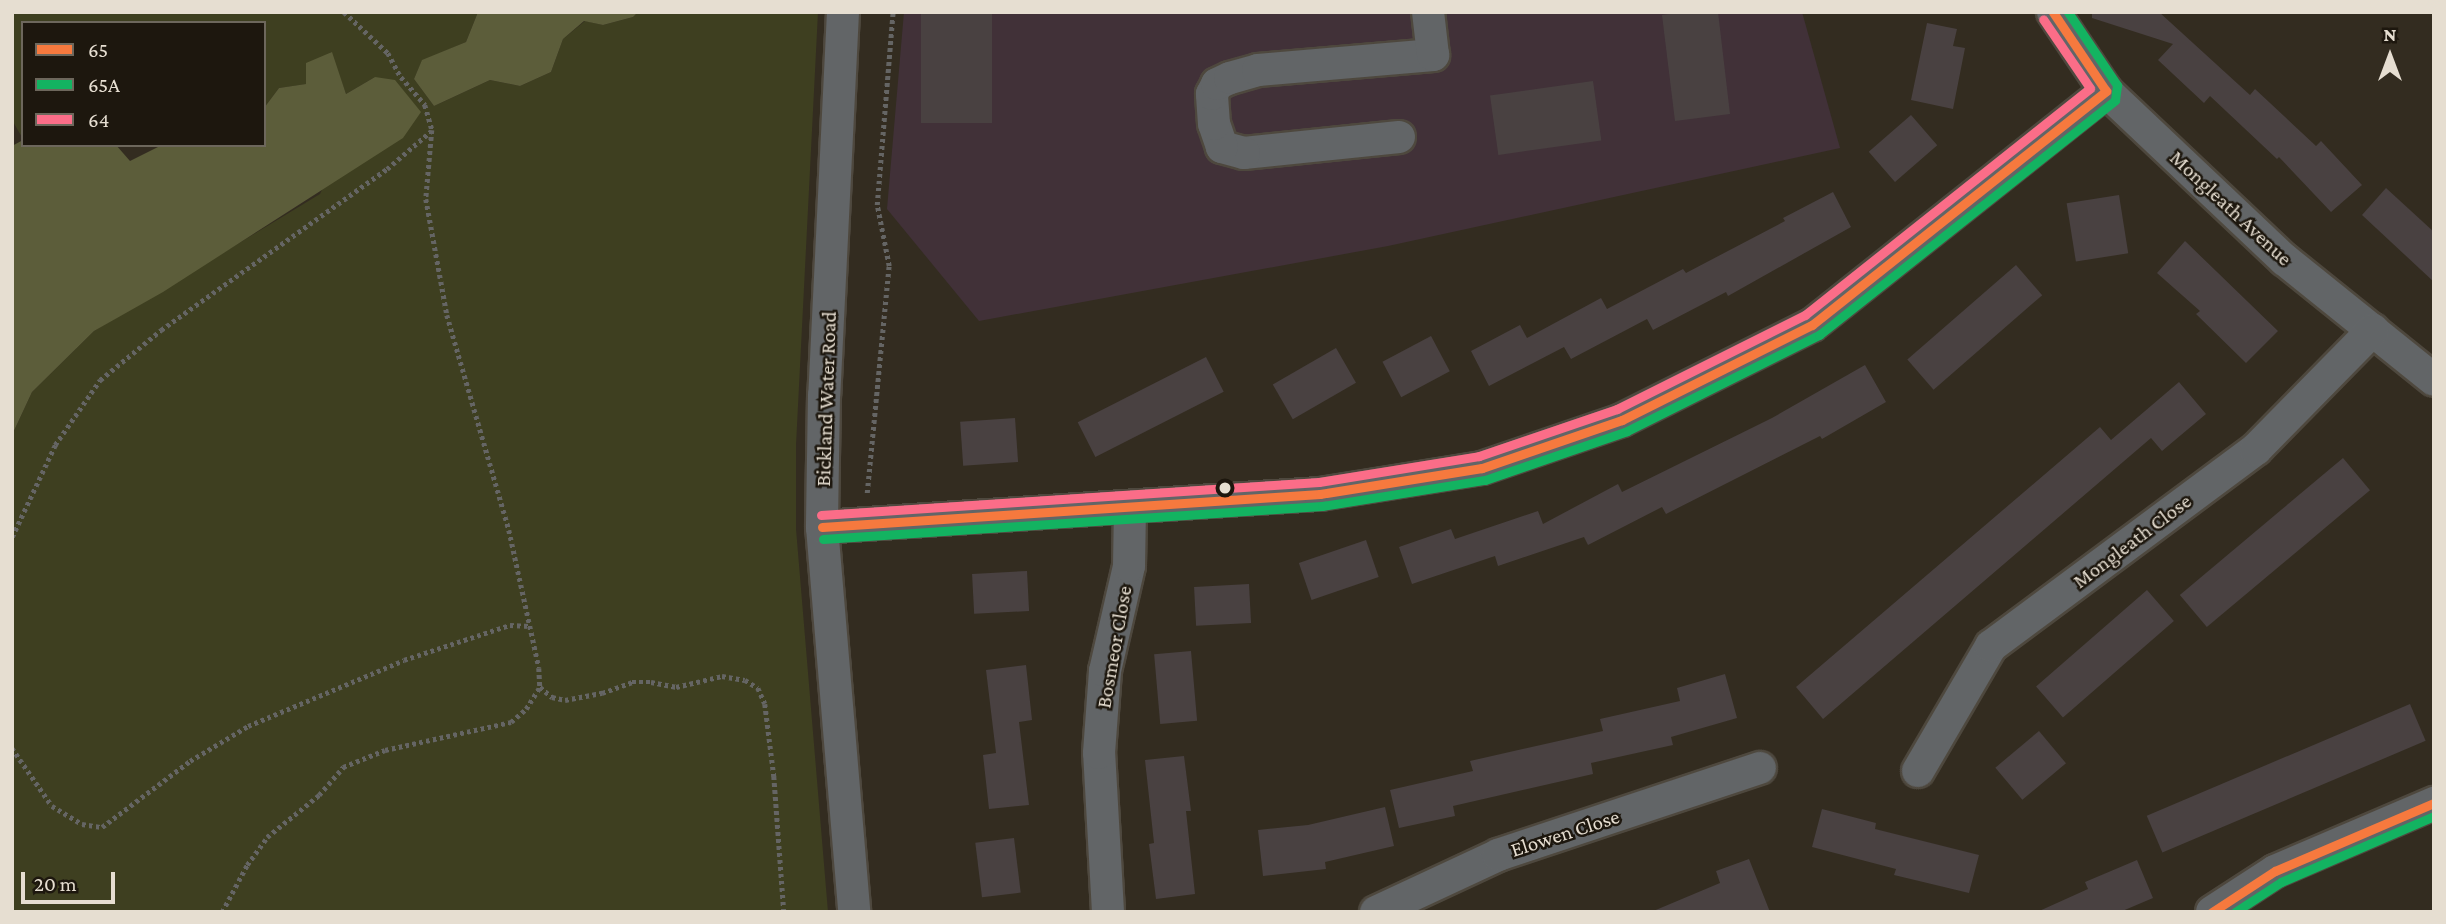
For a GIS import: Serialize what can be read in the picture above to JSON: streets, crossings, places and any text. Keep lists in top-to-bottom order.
{
  "streets": {
    "street": [
      "Mongleath Avenue",
      "Bickland Water Road",
      "Mongleath Close",
      "Bosmeor Close",
      "Elowen Close"
    ]
  },
  "crossings": [
    ["Mongleath Avenue", "Mongleath Close"]
  ],
  "lines": ["transit line 65", "transit line 65A", "transit line 64"],
  "legend": ["65", "65A", "64"],
  "scale_bar": "20 m",
  "north": "top"
}
